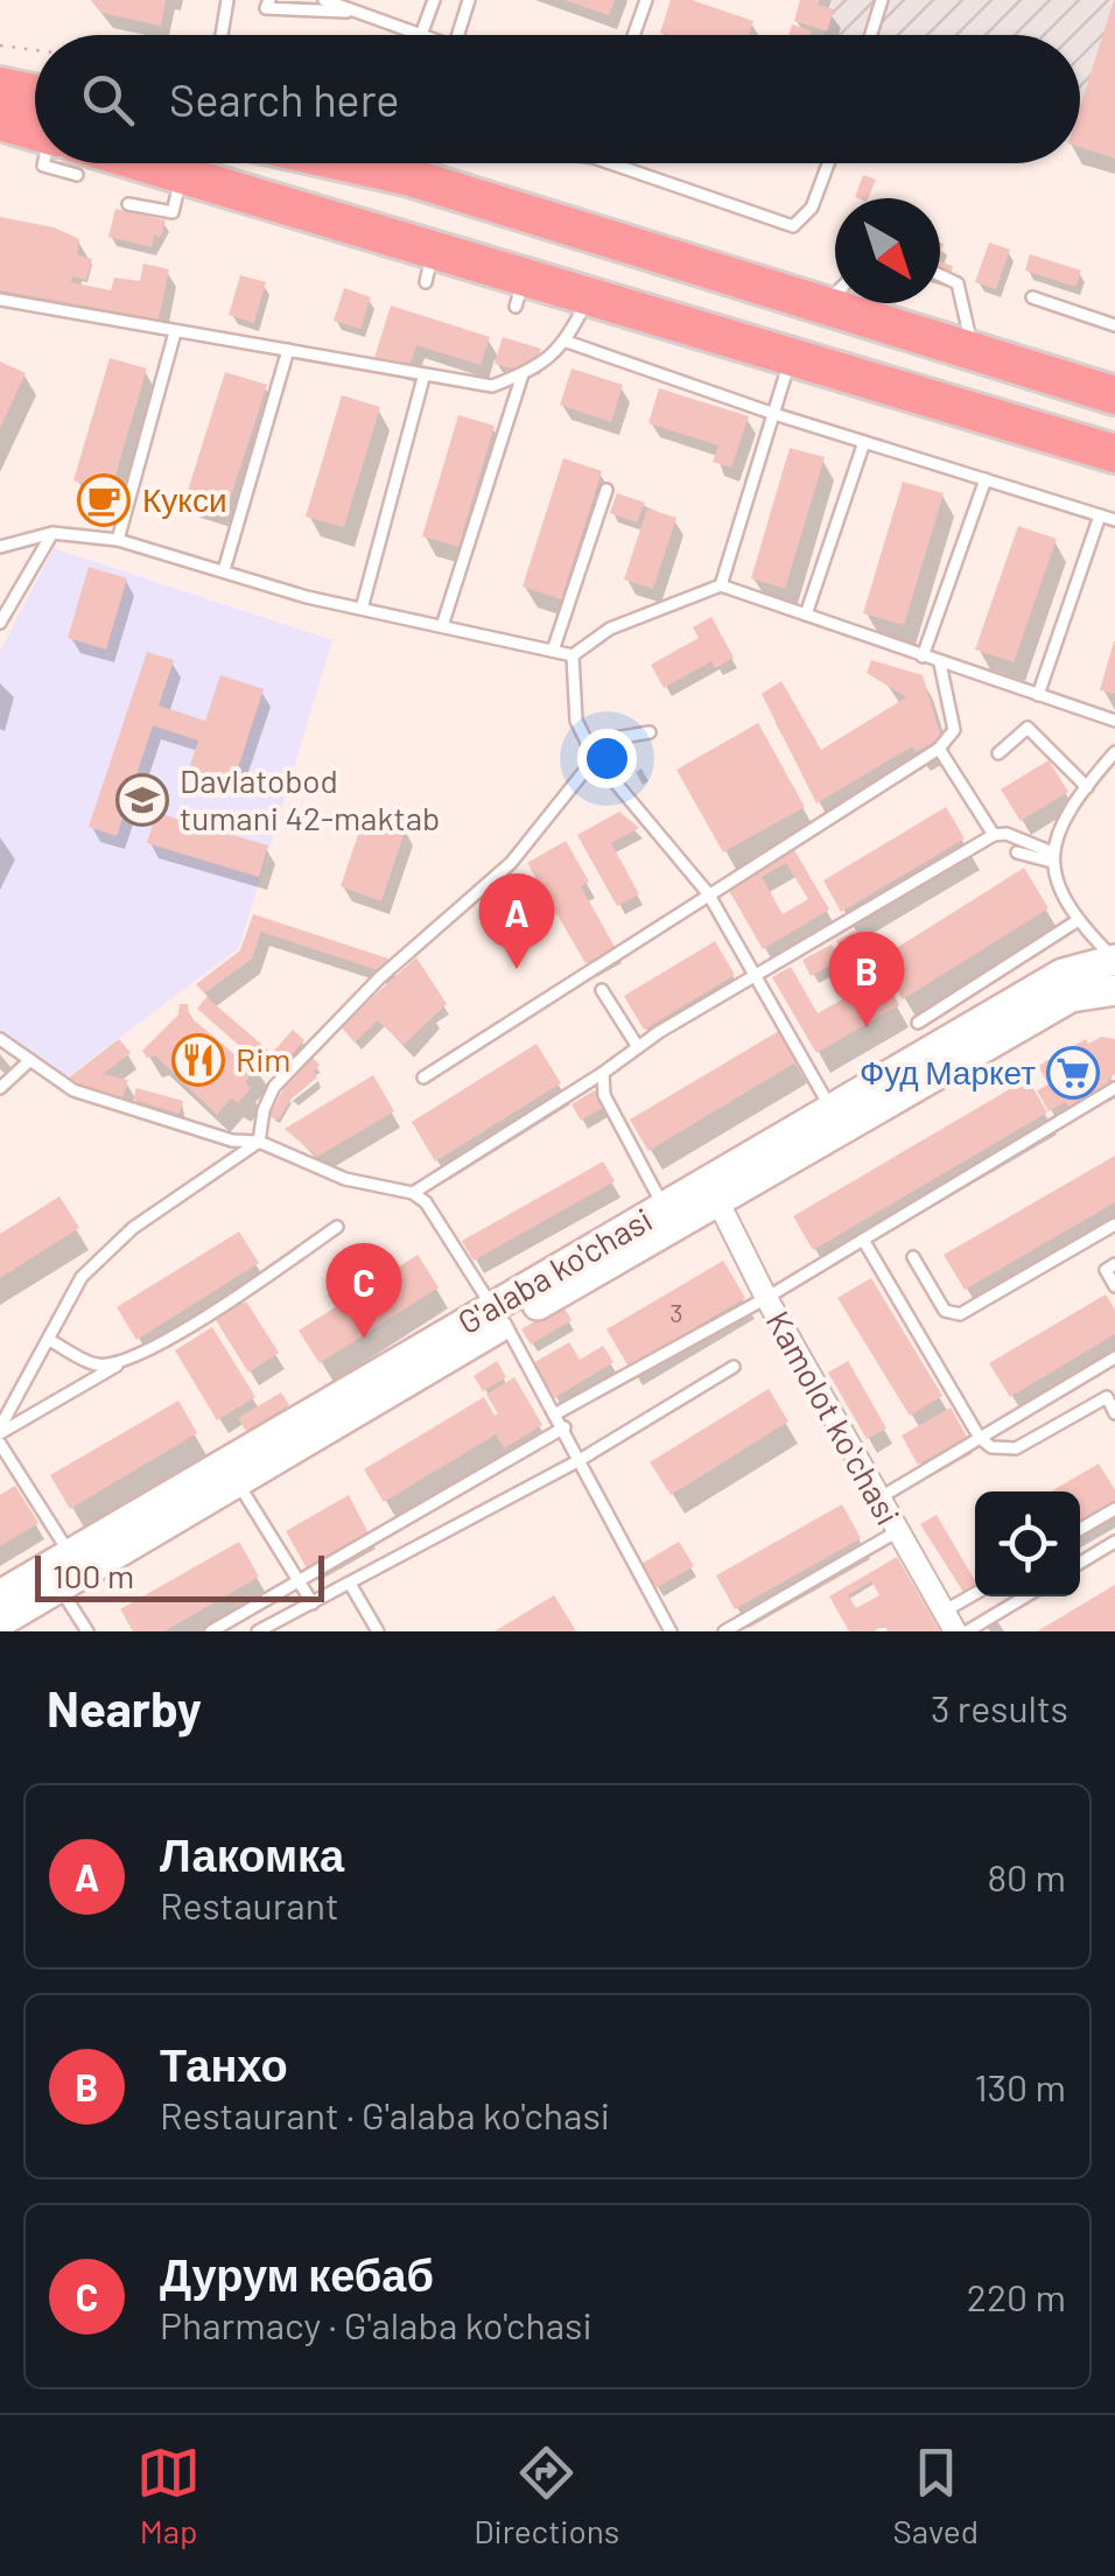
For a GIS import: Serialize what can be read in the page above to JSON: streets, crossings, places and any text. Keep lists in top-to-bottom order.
{
  "streets": {
    "main road": ["G'alaba ko'chasi"],
    "street": ["Kamolot koʻchasi"]
  },
  "crossings": [
    ["G'alaba ko'chasi", "Kamolot koʻchasi"]
  ],
  "places": {
    "cafe": ["Кукси"],
    "school or university": ["Davlatobod tumani 42-maktab"],
    "restaurant": ["Rim"],
    "supermarket": ["Фуд Маркет"]
  },
  "house_numbers": ["3"],
  "scale_bar": "100 m",
  "north": "bottom right",
  "page": {
    "search": "Search here",
    "pins": ["A", "B", "C"],
    "scale": "100 m",
    "heading": ["Nearby", "3 results"],
    "list": [
      {
        "mark": "A",
        "name": "Лакомка",
        "note": "Restaurant",
        "value": "80 m"
      },
      {
        "mark": "B",
        "name": "Танхо",
        "note": "Restaurant · G'alaba ko'chasi",
        "value": "130 m"
      },
      {
        "mark": "C",
        "name": "Дурум кебаб",
        "note": "Pharmacy · G'alaba ko'chasi",
        "value": "220 m"
      }
    ],
    "nav": ["Map", "Directions", "Saved"]
  }
}
